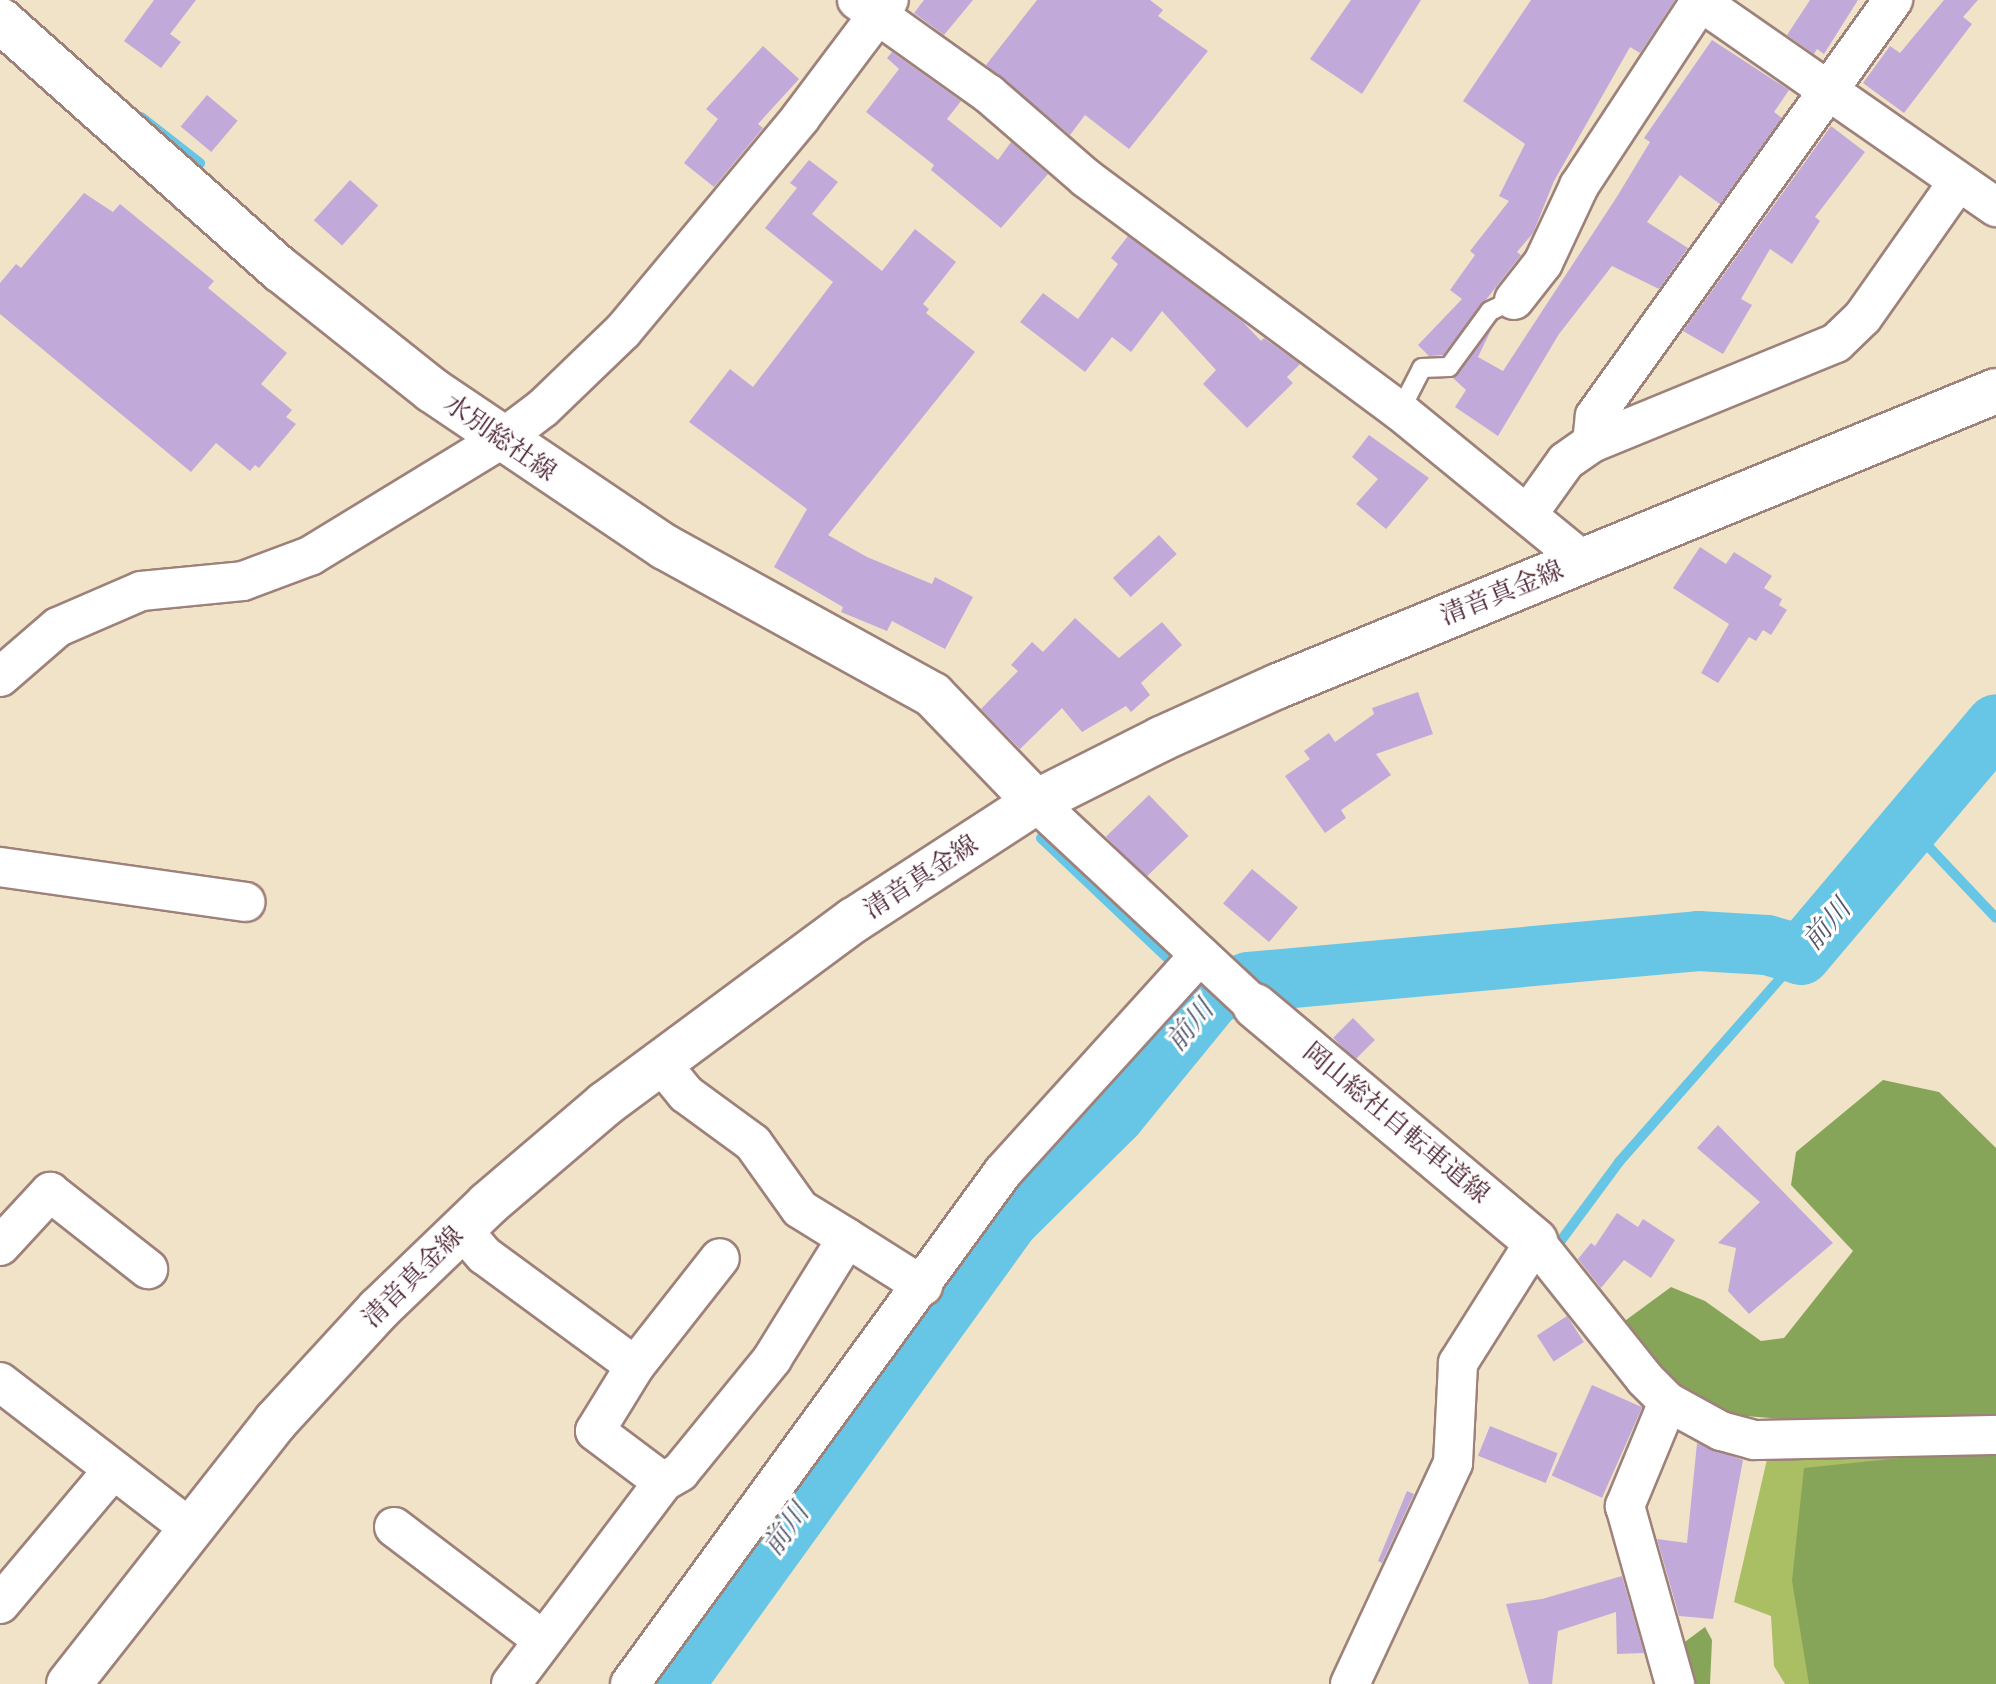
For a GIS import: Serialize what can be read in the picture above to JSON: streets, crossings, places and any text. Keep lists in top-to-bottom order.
{
  "streets": {
    "main road": ["水別総社線", "清音真金線", "岡山総社自転車道線"]
  },
  "crossings": [
    ["水別総社線", "清音真金線"]
  ],
  "water": ["前川"]
}
